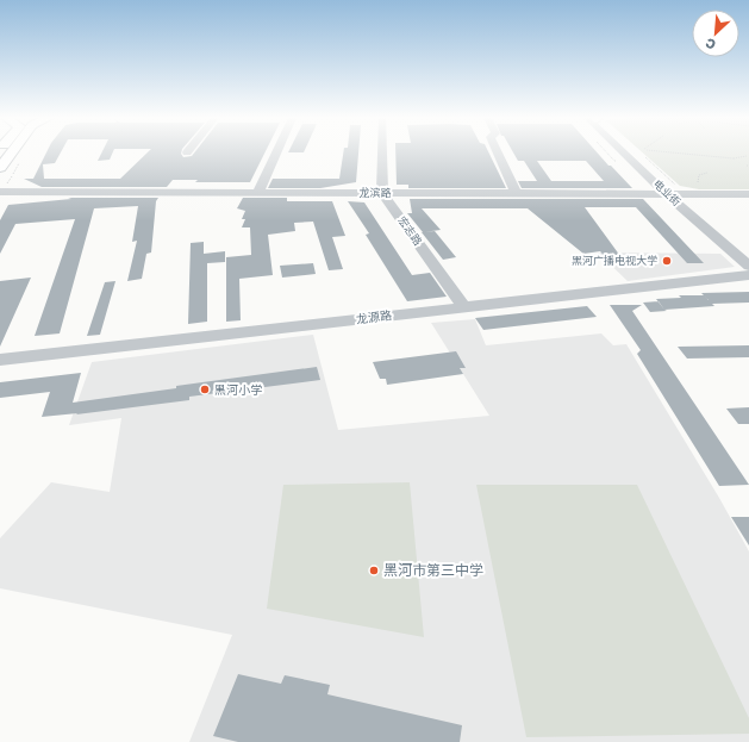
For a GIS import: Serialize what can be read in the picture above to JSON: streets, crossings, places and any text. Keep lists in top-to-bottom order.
{
  "streets": {
    "street": [
      "龙滨路",
      "电业街",
      "宏志路",
      "龙源路"
    ]
  },
  "crossings": [
    ["龙滨路", "电业街"],
    ["龙滨路", "宏志路"],
    ["宏志路", "龙源路"]
  ],
  "places": ["黑河广播电视大学", "黑河小学", "黑河市第三中学"],
  "north": "bottom left"
}
